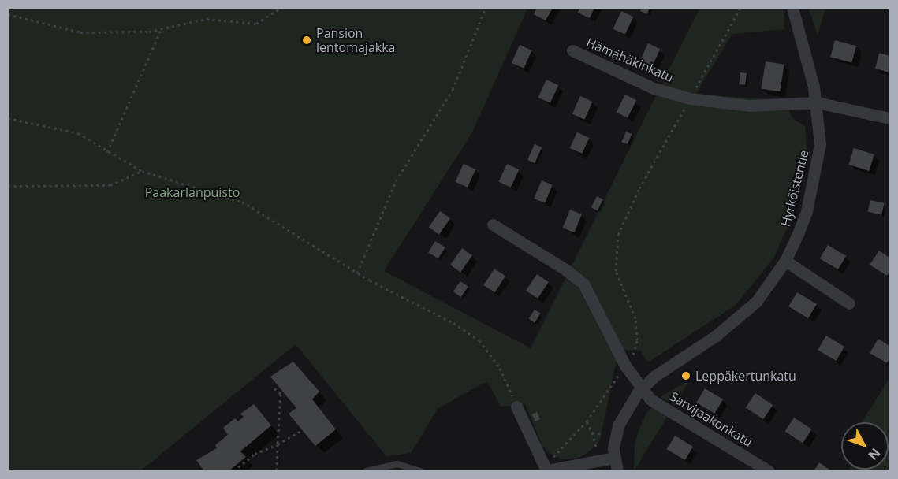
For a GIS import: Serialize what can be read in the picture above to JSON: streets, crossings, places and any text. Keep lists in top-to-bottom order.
{
  "streets": {
    "street": ["Hämähäkinkatu", "Hyrköistentie", "Sarvijaakonkatu"]
  },
  "crossings": [
    ["Hämähäkinkatu", "Hyrköistentie"],
    ["Hyrköistentie", "Sarvijaakonkatu"]
  ],
  "parks": ["Paakarlanpuisto"],
  "places": ["Pansion lentomajakka", "Leppäkertunkatu"],
  "north": "bottom right"
}
